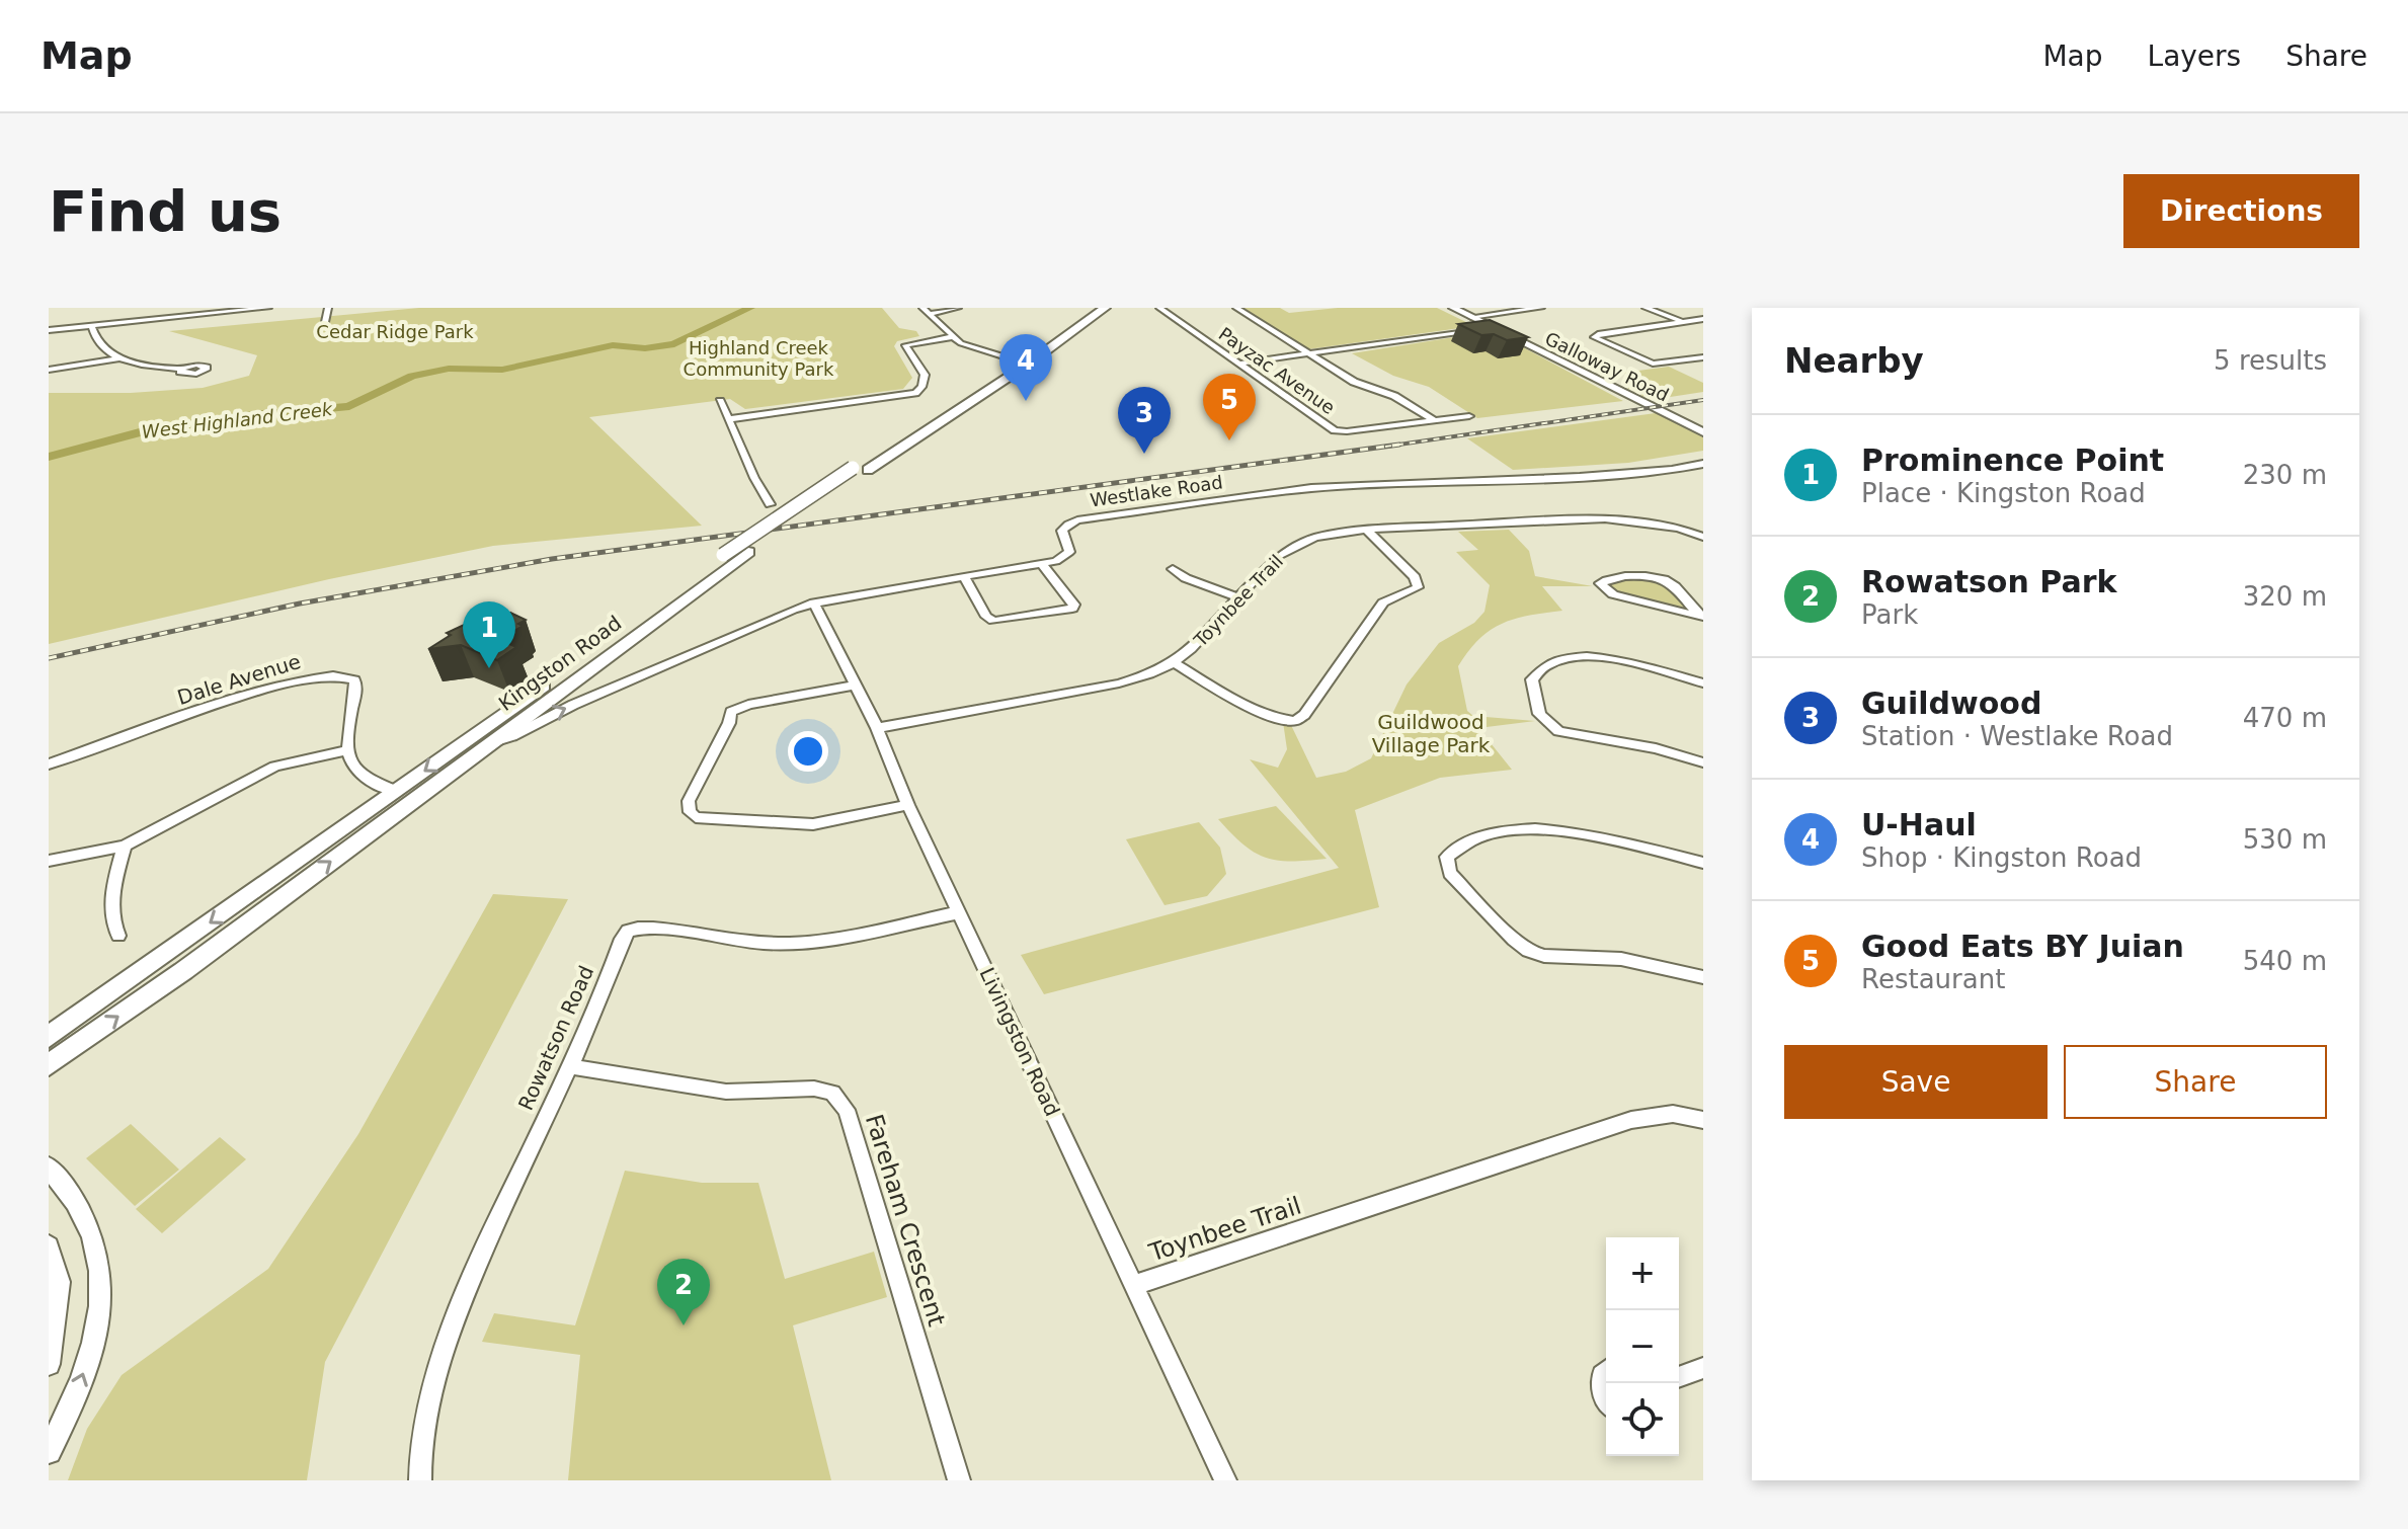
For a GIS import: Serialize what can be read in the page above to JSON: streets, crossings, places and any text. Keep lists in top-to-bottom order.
{
  "streets": {
    "main road": ["Kingston Road"],
    "street": [
      "Galloway Road",
      "Payzac Avenue",
      "Westlake Road",
      "Toynbee Trail",
      "Dale Avenue",
      "Rowatson Road",
      "Livingston Road",
      "Fareham Crescent"
    ]
  },
  "crossings": [
    ["Toynbee Trail", "Livingston Road"],
    ["Rowatson Road", "Livingston Road"],
    ["Rowatson Road", "Fareham Crescent"]
  ],
  "water": ["West Highland Creek"],
  "parks": ["Cedar Ridge Park", "Highland Creek Community Park", "Guildwood Village Park"],
  "page": {
    "header": "Map",
    "nav": ["Map", "Layers", "Share"],
    "buttons": [
      "Directions",
      ["Save", "Share"]
    ],
    "title": "Find us",
    "heading": ["Nearby", "5 results"],
    "pins": [
      "4",
      "5",
      "3",
      "1",
      "2"
    ],
    "list": [
      {
        "mark": "1",
        "name": "Prominence Point",
        "note": "Place · Kingston Road",
        "value": "230 m"
      },
      {
        "mark": "2",
        "name": "Rowatson Park",
        "note": "Park",
        "value": "320 m"
      },
      {
        "mark": "3",
        "name": "Guildwood",
        "note": "Station · Westlake Road",
        "value": "470 m"
      },
      {
        "mark": "4",
        "name": "U-Haul",
        "note": "Shop · Kingston Road",
        "value": "530 m"
      },
      {
        "mark": "5",
        "name": "Good Eats BY Juian",
        "note": "Restaurant",
        "value": "540 m"
      }
    ],
    "map_buttons": ["+", "−"]
  }
}
